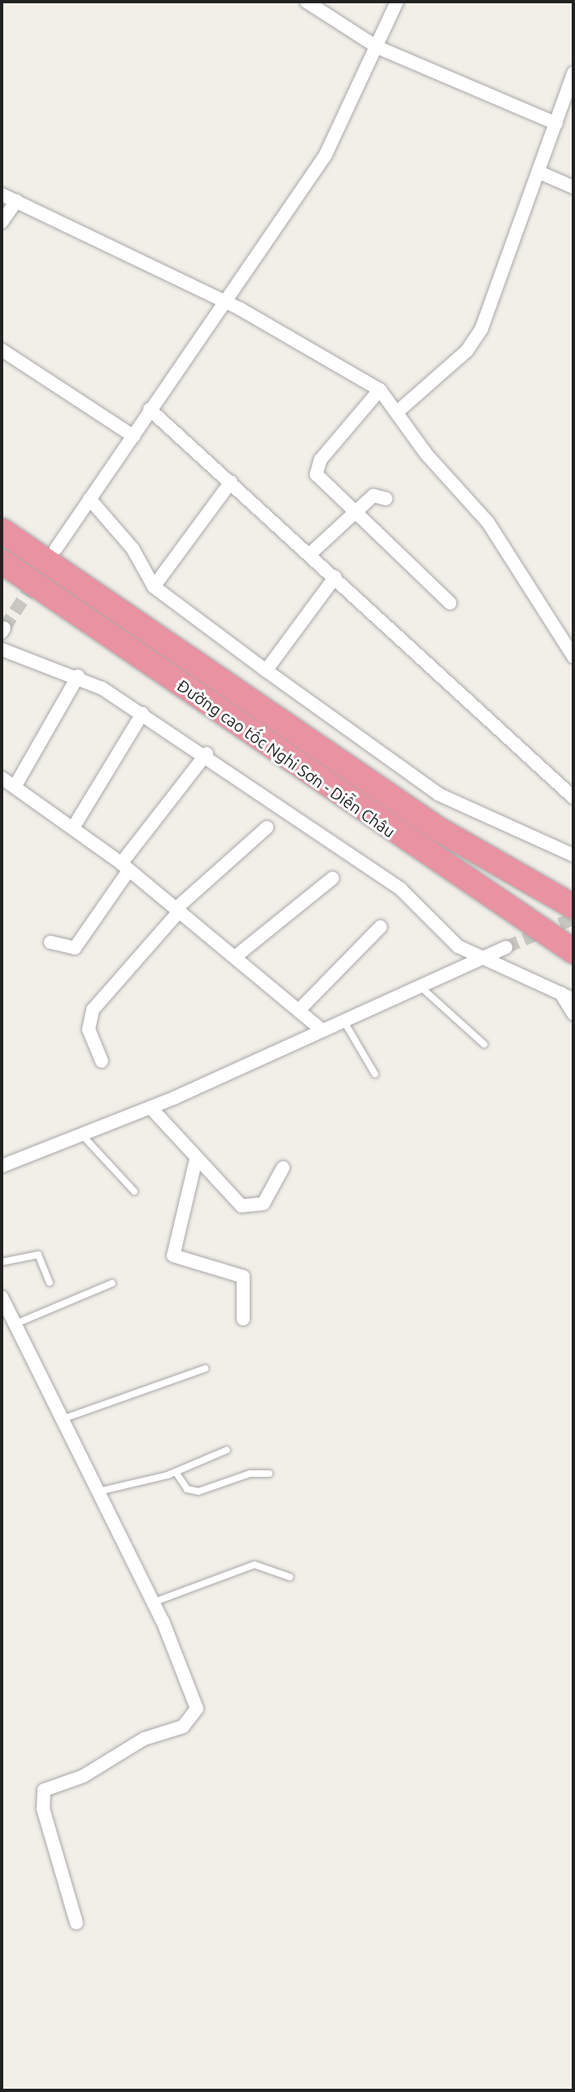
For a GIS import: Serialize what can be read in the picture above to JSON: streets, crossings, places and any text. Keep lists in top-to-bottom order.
{
  "streets": {
    "highway": ["Đường cao tốc Nghi Sơn - Diễn Châu"]
  }
}
